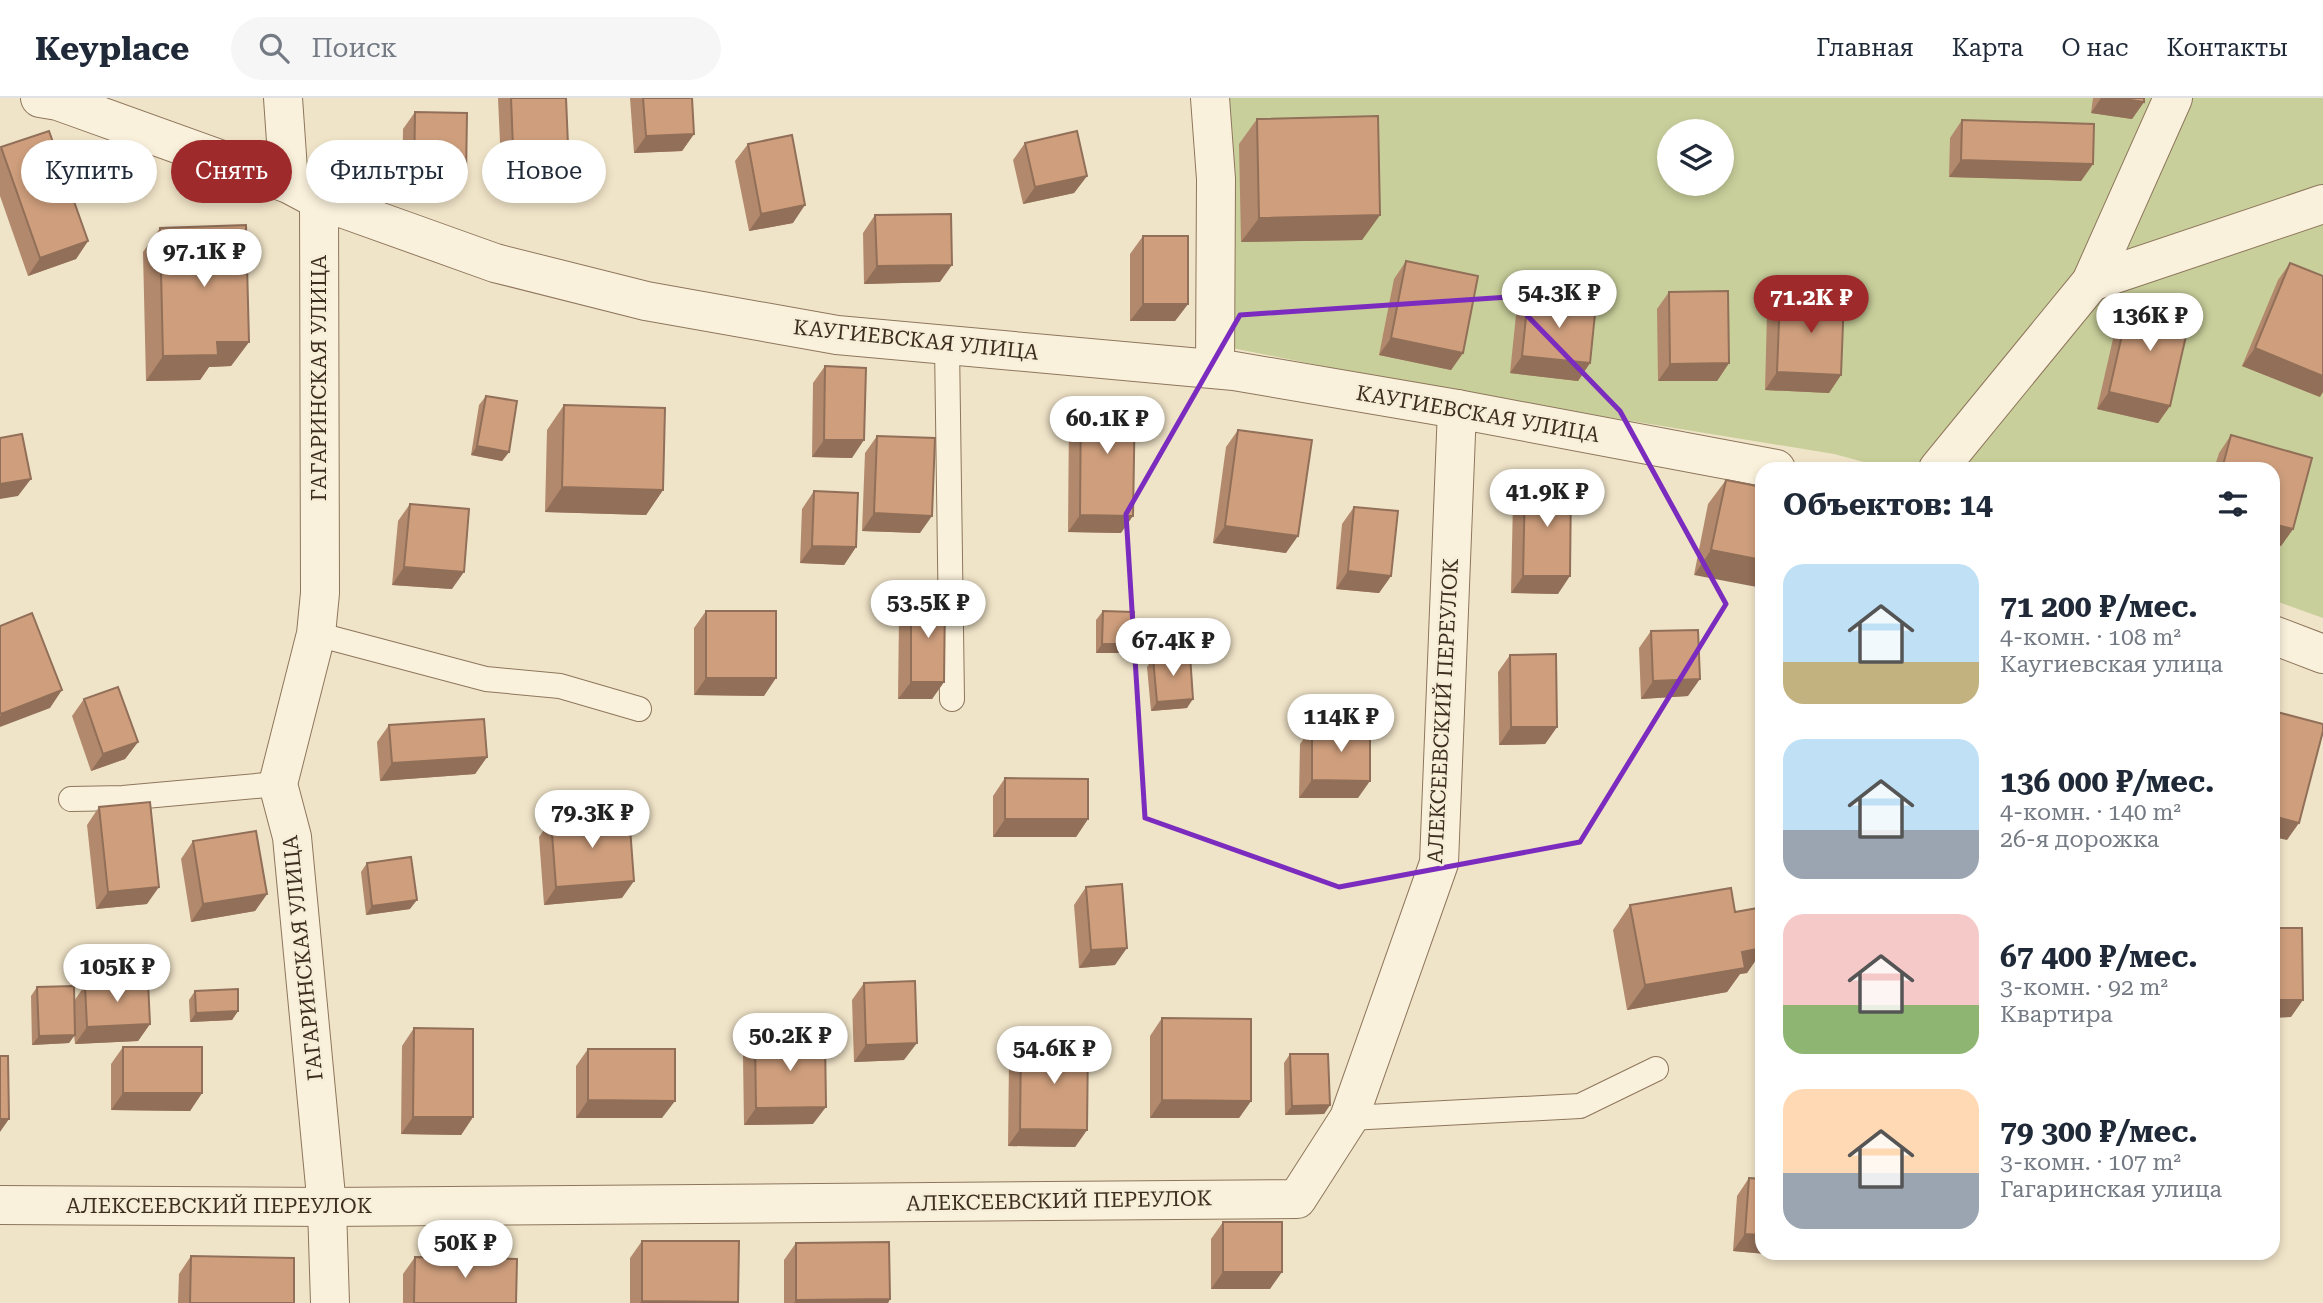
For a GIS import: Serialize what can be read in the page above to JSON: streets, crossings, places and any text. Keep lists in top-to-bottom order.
{
  "streets": {
    "street": ["КАУГИЕВСКАЯ УЛИЦА", "ГАГАРИНСКАЯ УЛИЦА", "АЛЕКСЕЕВСКИЙ ПЕРЕУЛОК"]
  },
  "crossings": [
    ["КАУГИЕВСКАЯ УЛИЦА", "ГАГАРИНСКАЯ УЛИЦА"],
    ["КАУГИЕВСКАЯ УЛИЦА", "АЛЕКСЕЕВСКИЙ ПЕРЕУЛОК"],
    ["ГАГАРИНСКАЯ УЛИЦА", "АЛЕКСЕЕВСКИЙ ПЕРЕУЛОК"]
  ],
  "page": {
    "header": "Keyplace",
    "search": "Поиск",
    "nav": [
      "Главная",
      "Карта",
      "О нас",
      "Контакты"
    ],
    "chip": [
      "Купить",
      "Снять",
      "Фильтры",
      "Новое"
    ],
    "price": [
      "97.1K ₽",
      "54.3K ₽",
      "71.2K ₽",
      "136K ₽",
      "60.1K ₽",
      "41.9K ₽",
      "53.5K ₽",
      "67.4K ₽",
      "114K ₽",
      "79.3K ₽",
      "105K ₽",
      "50.2K ₽",
      "54.6K ₽",
      "50K ₽"
    ],
    "heading": "Объектов: 14",
    "list": [
      {
        "name": "71 200 ₽/мес.",
        "note": "4-комн. · 108 m² · Каугиевская улица"
      },
      {
        "name": "136 000 ₽/мес.",
        "note": "4-комн. · 140 m² · 26-я дорожка"
      },
      {
        "name": "67 400 ₽/мес.",
        "note": "3-комн. · 92 m² · Квартира"
      },
      {
        "name": "79 300 ₽/мес.",
        "note": "3-комн. · 107 m² · Гагаринская улица"
      }
    ]
  }
}
